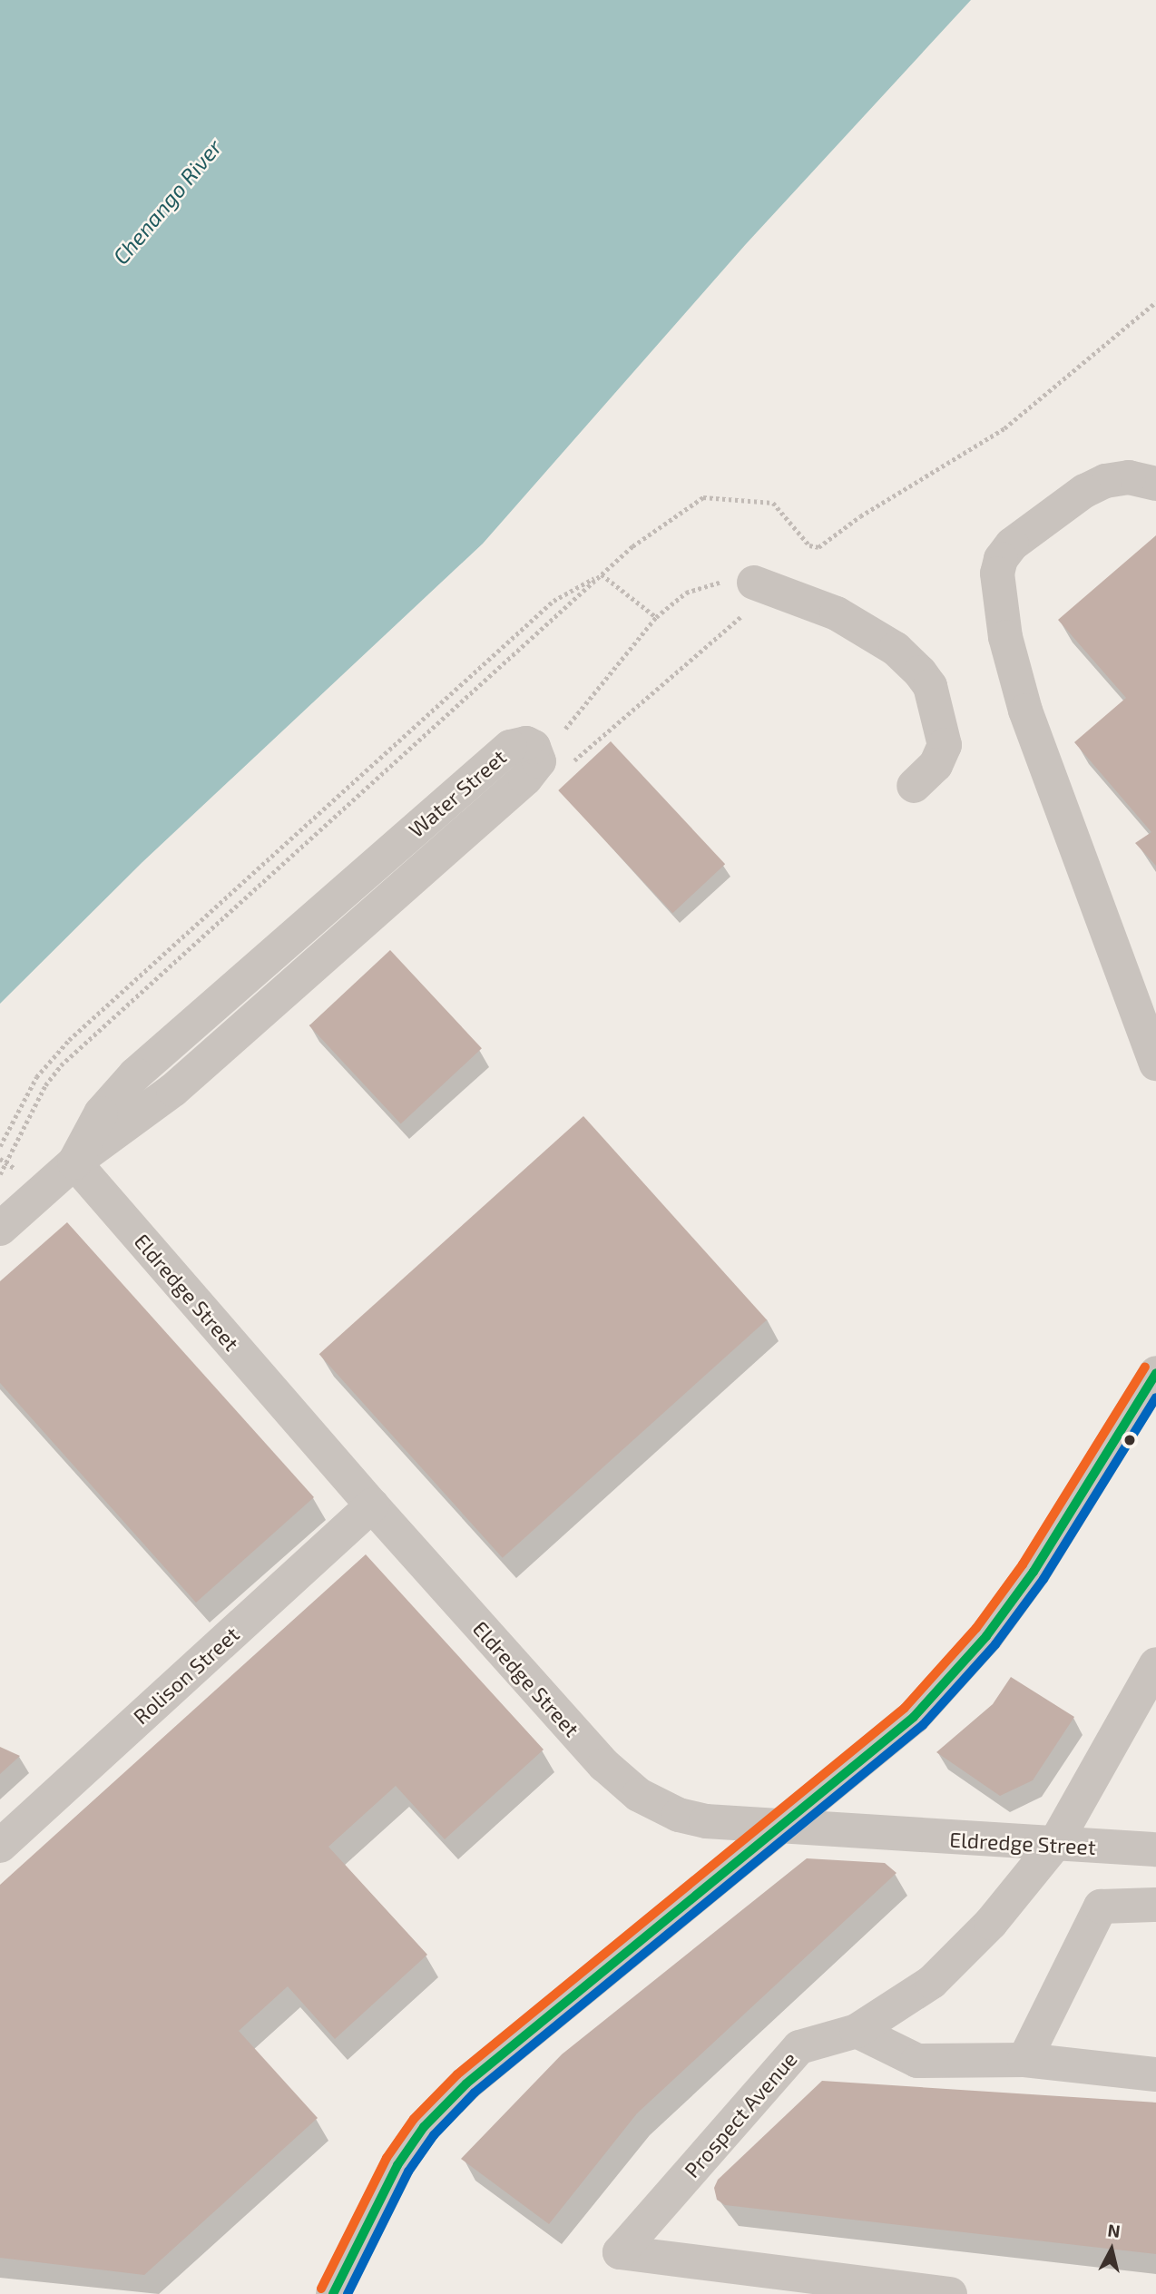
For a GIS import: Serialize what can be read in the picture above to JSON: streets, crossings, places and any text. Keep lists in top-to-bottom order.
{
  "streets": {
    "street": [
      "Water Street",
      "Eldredge Street",
      "Rolison Street",
      "Prospect Avenue"
    ]
  },
  "crossings": [
    ["Water Street", "Eldredge Street"],
    ["Eldredge Street", "Rolison Street"],
    ["Eldredge Street", "Prospect Avenue"]
  ],
  "water": ["Chenango River"],
  "north": "top"
}
